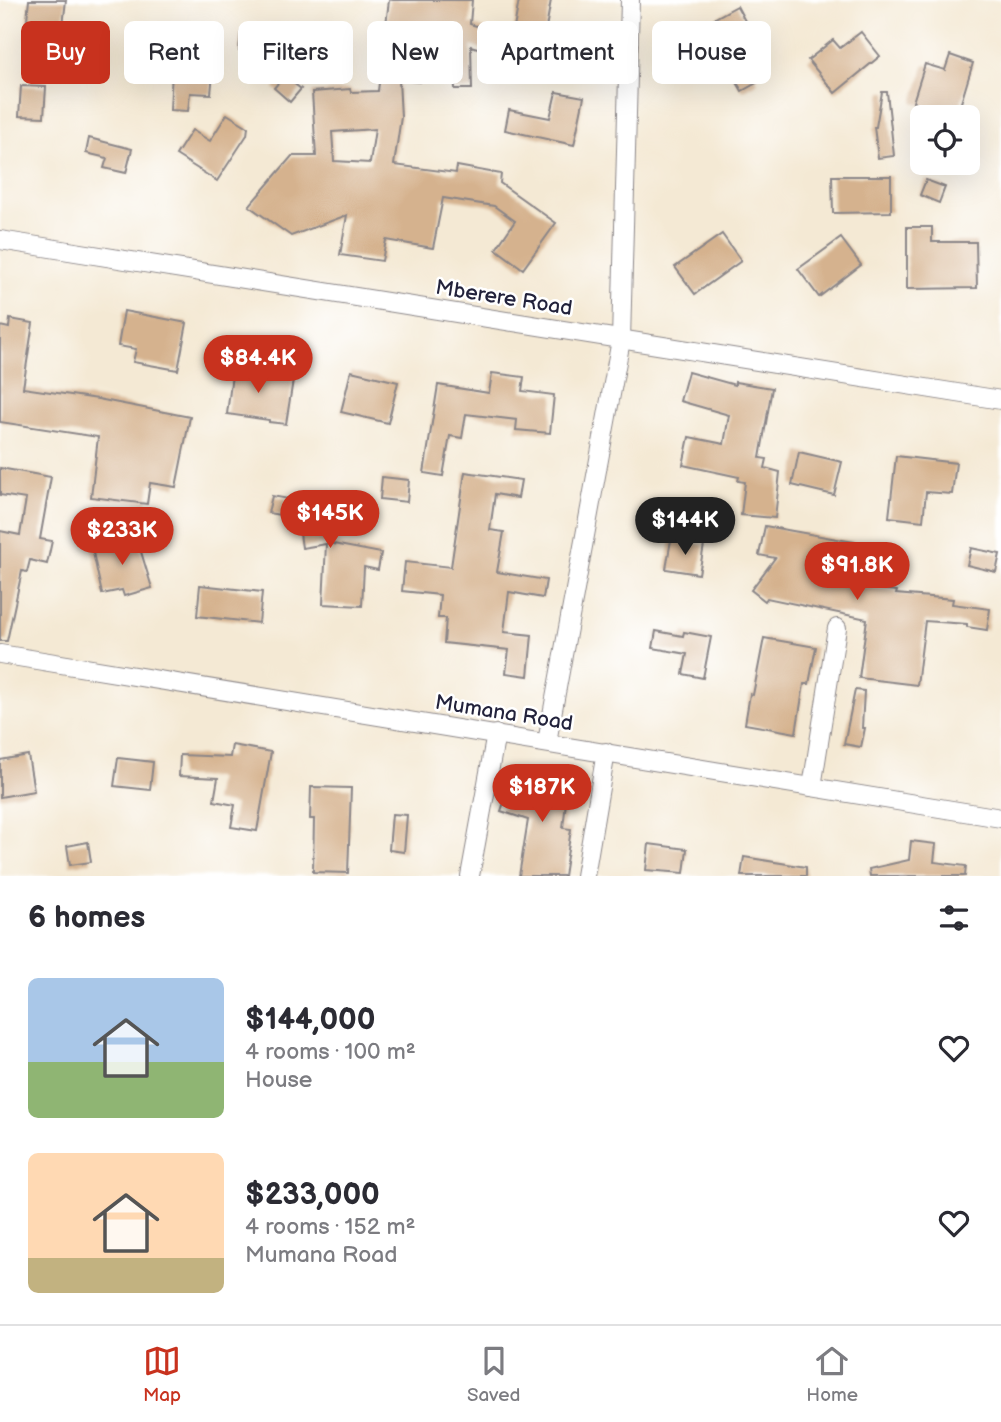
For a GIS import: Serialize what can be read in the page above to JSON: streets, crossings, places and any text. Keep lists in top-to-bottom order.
{
  "streets": {
    "street": ["Mberere Road", "Mumana Road"]
  },
  "page": {
    "chip": [
      "Buy",
      "Rent",
      "Filters",
      "New",
      "Apartment",
      "House"
    ],
    "price": [
      "$84.4K",
      "$145K",
      "$144K",
      "$233K",
      "$91.8K",
      "$187K"
    ],
    "heading": "6 homes",
    "list": [
      {
        "name": "$144,000",
        "note": "4 rooms · 100 m² · House"
      },
      {
        "name": "$233,000",
        "note": "4 rooms · 152 m² · Mumana Road"
      }
    ],
    "tabs": ["Map", "Saved", "Home"]
  }
}
